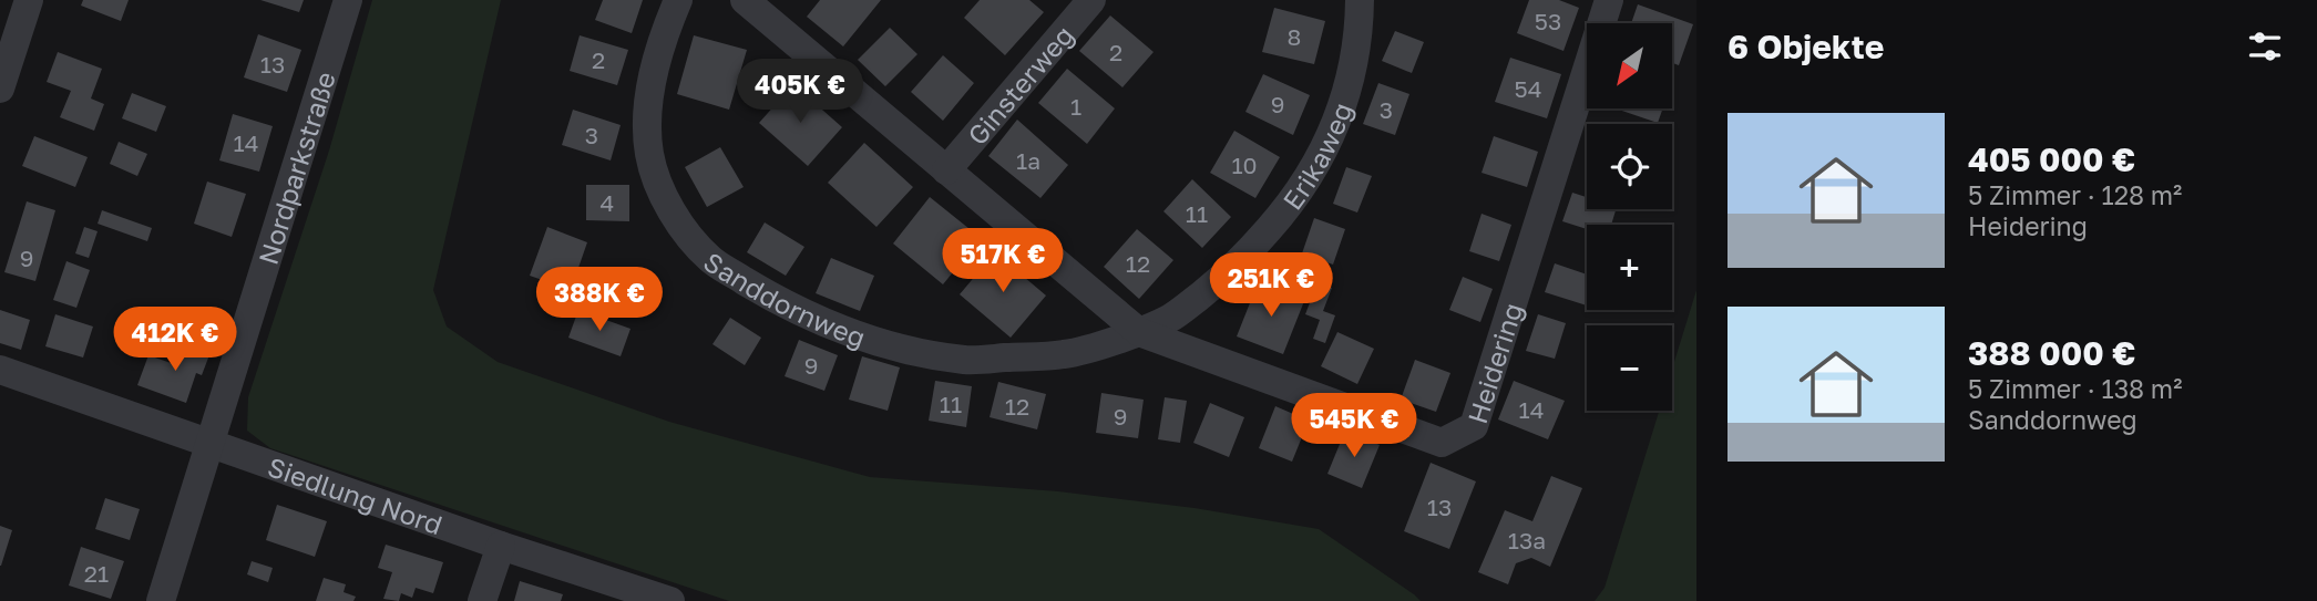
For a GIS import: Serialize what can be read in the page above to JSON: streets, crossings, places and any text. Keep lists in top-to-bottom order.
{
  "streets": {
    "street": [
      "Ginsterweg",
      "Erikaweg",
      "Nordparkstraße",
      "Sanddornweg",
      "Heidering",
      "Siedlung Nord"
    ]
  },
  "crossings": [
    ["Ginsterweg", "Heidering"],
    ["Erikaweg", "Sanddornweg"],
    ["Erikaweg", "Heidering"],
    ["Nordparkstraße", "Siedlung Nord"],
    ["Sanddornweg", "Heidering"]
  ],
  "house_numbers": [
    "53",
    "8",
    "2",
    "2",
    "13",
    "54",
    "9",
    "1",
    "3",
    "3",
    "14",
    "1a",
    "10",
    "4",
    "11",
    "9",
    "12",
    "9",
    "11",
    "12",
    "14",
    "9",
    "13",
    "13a",
    "21"
  ],
  "north": "bottom left",
  "page": {
    "heading": "6 Objekte",
    "map_buttons": ["+", "−"],
    "price": [
      "405K €",
      "517K €",
      "251K €",
      "388K €",
      "412K €",
      "545K €"
    ],
    "list": [
      {
        "name": "405 000 €",
        "note": "5 Zimmer · 128 m² · Heidering"
      },
      {
        "name": "388 000 €",
        "note": "5 Zimmer · 138 m² · Sanddornweg"
      }
    ]
  }
}
